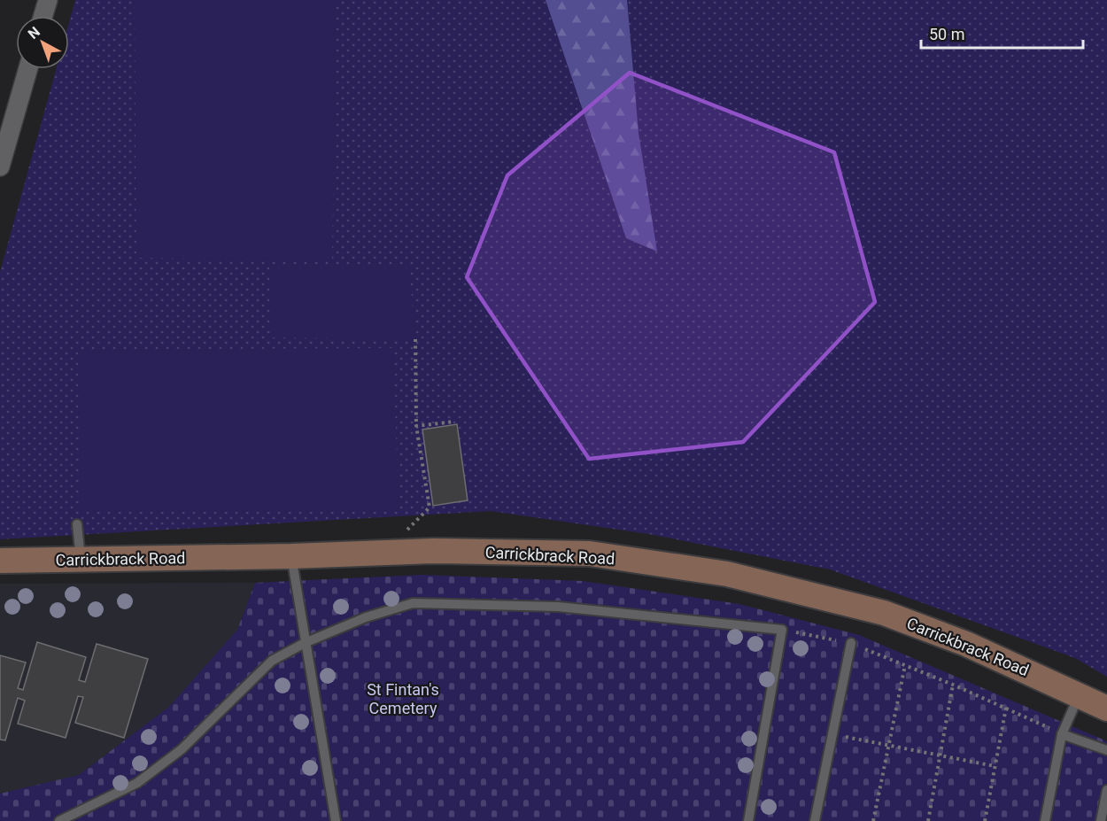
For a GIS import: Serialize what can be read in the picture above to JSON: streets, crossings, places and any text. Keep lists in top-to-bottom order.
{
  "streets": {
    "main road": ["Carrickbrack Road"]
  },
  "parks": ["St Fintan's Cemetery"],
  "scale_bar": "50 m",
  "north": "top left"
}
